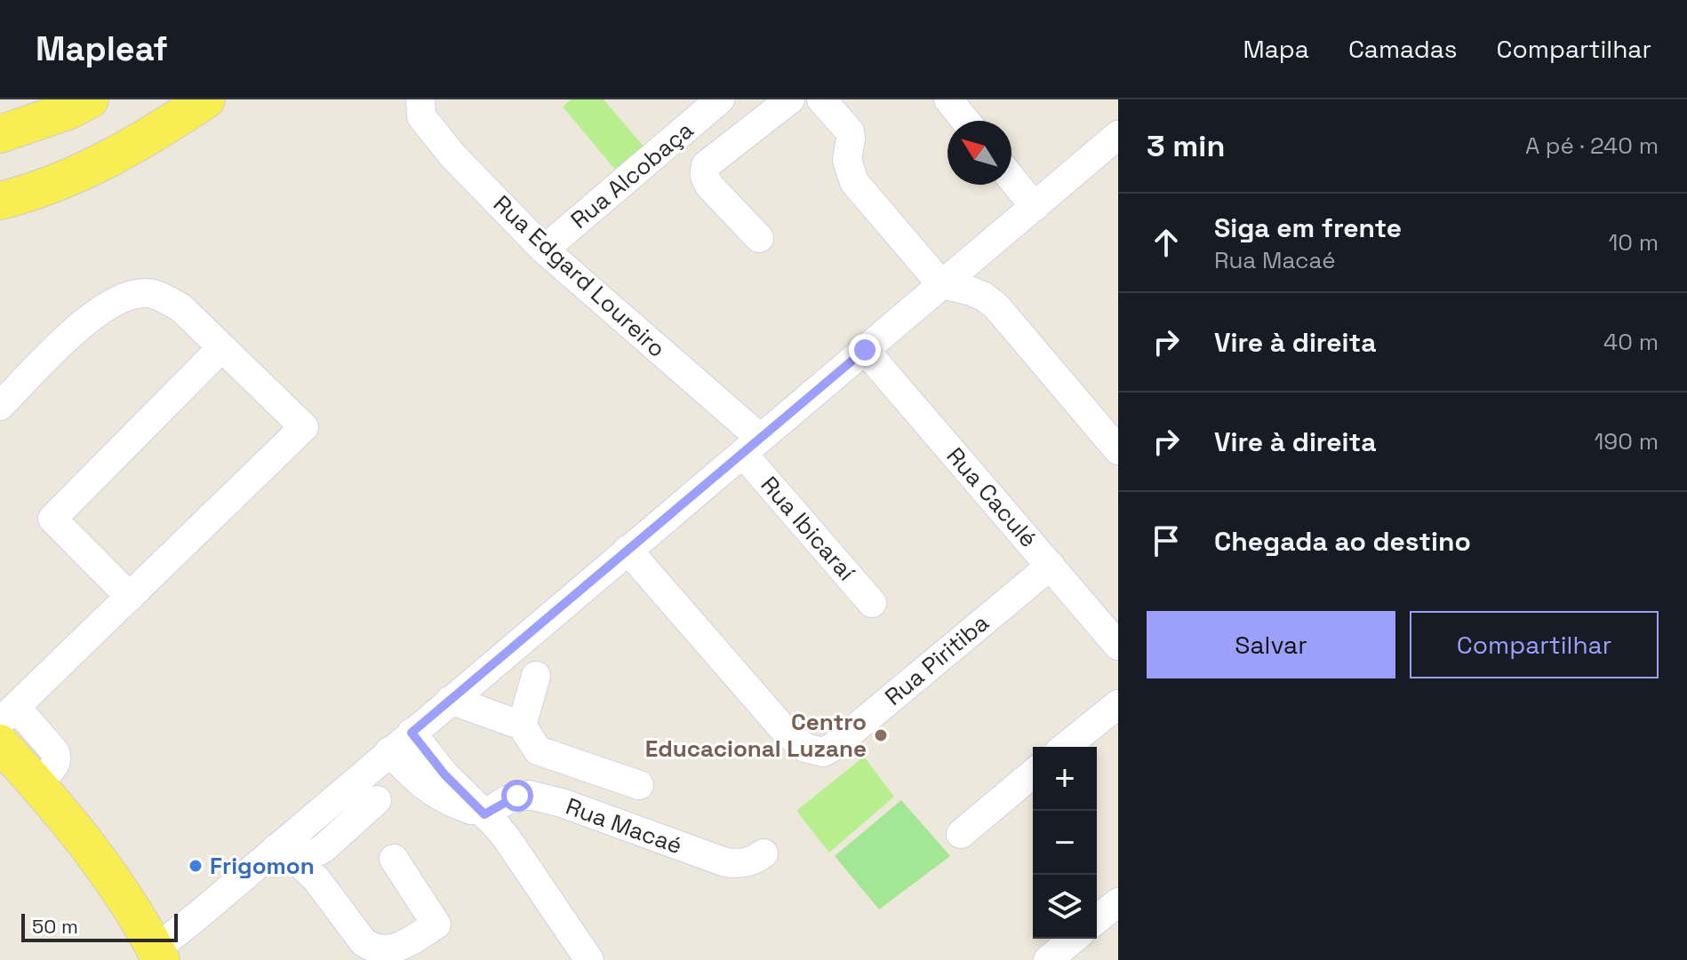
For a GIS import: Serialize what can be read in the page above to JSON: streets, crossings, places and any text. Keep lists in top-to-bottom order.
{
  "streets": {
    "street": [
      "Rua Alcobaça",
      "Rua Edgard Loureiro",
      "Rua Caculé",
      "Rua Ibicaraí",
      "Rua Piritiba",
      "Rua Macaé"
    ]
  },
  "crossings": [
    ["Rua Alcobaça", "Rua Edgard Loureiro"],
    ["Rua Edgard Loureiro", "Rua Ibicaraí"],
    ["Rua Caculé", "Rua Piritiba"]
  ],
  "places": ["Centro Educacional Luzane", "Frigomon"],
  "scale_bar": "50 m",
  "north": "top left",
  "page": {
    "header": "Mapleaf",
    "nav": ["Mapa", "Camadas", "Compartilhar"],
    "heading": ["3 min", "A pé · 240 m"],
    "list": [
      ["Siga em frente", "Rua Macaé", "10 m"],
      ["Vire à direita", "40 m"],
      ["Vire à direita", "190 m"],
      "Chegada ao destino"
    ],
    "buttons": ["Salvar", "Compartilhar"],
    "map_buttons": ["+", "−"],
    "scale": "50 m"
  }
}
